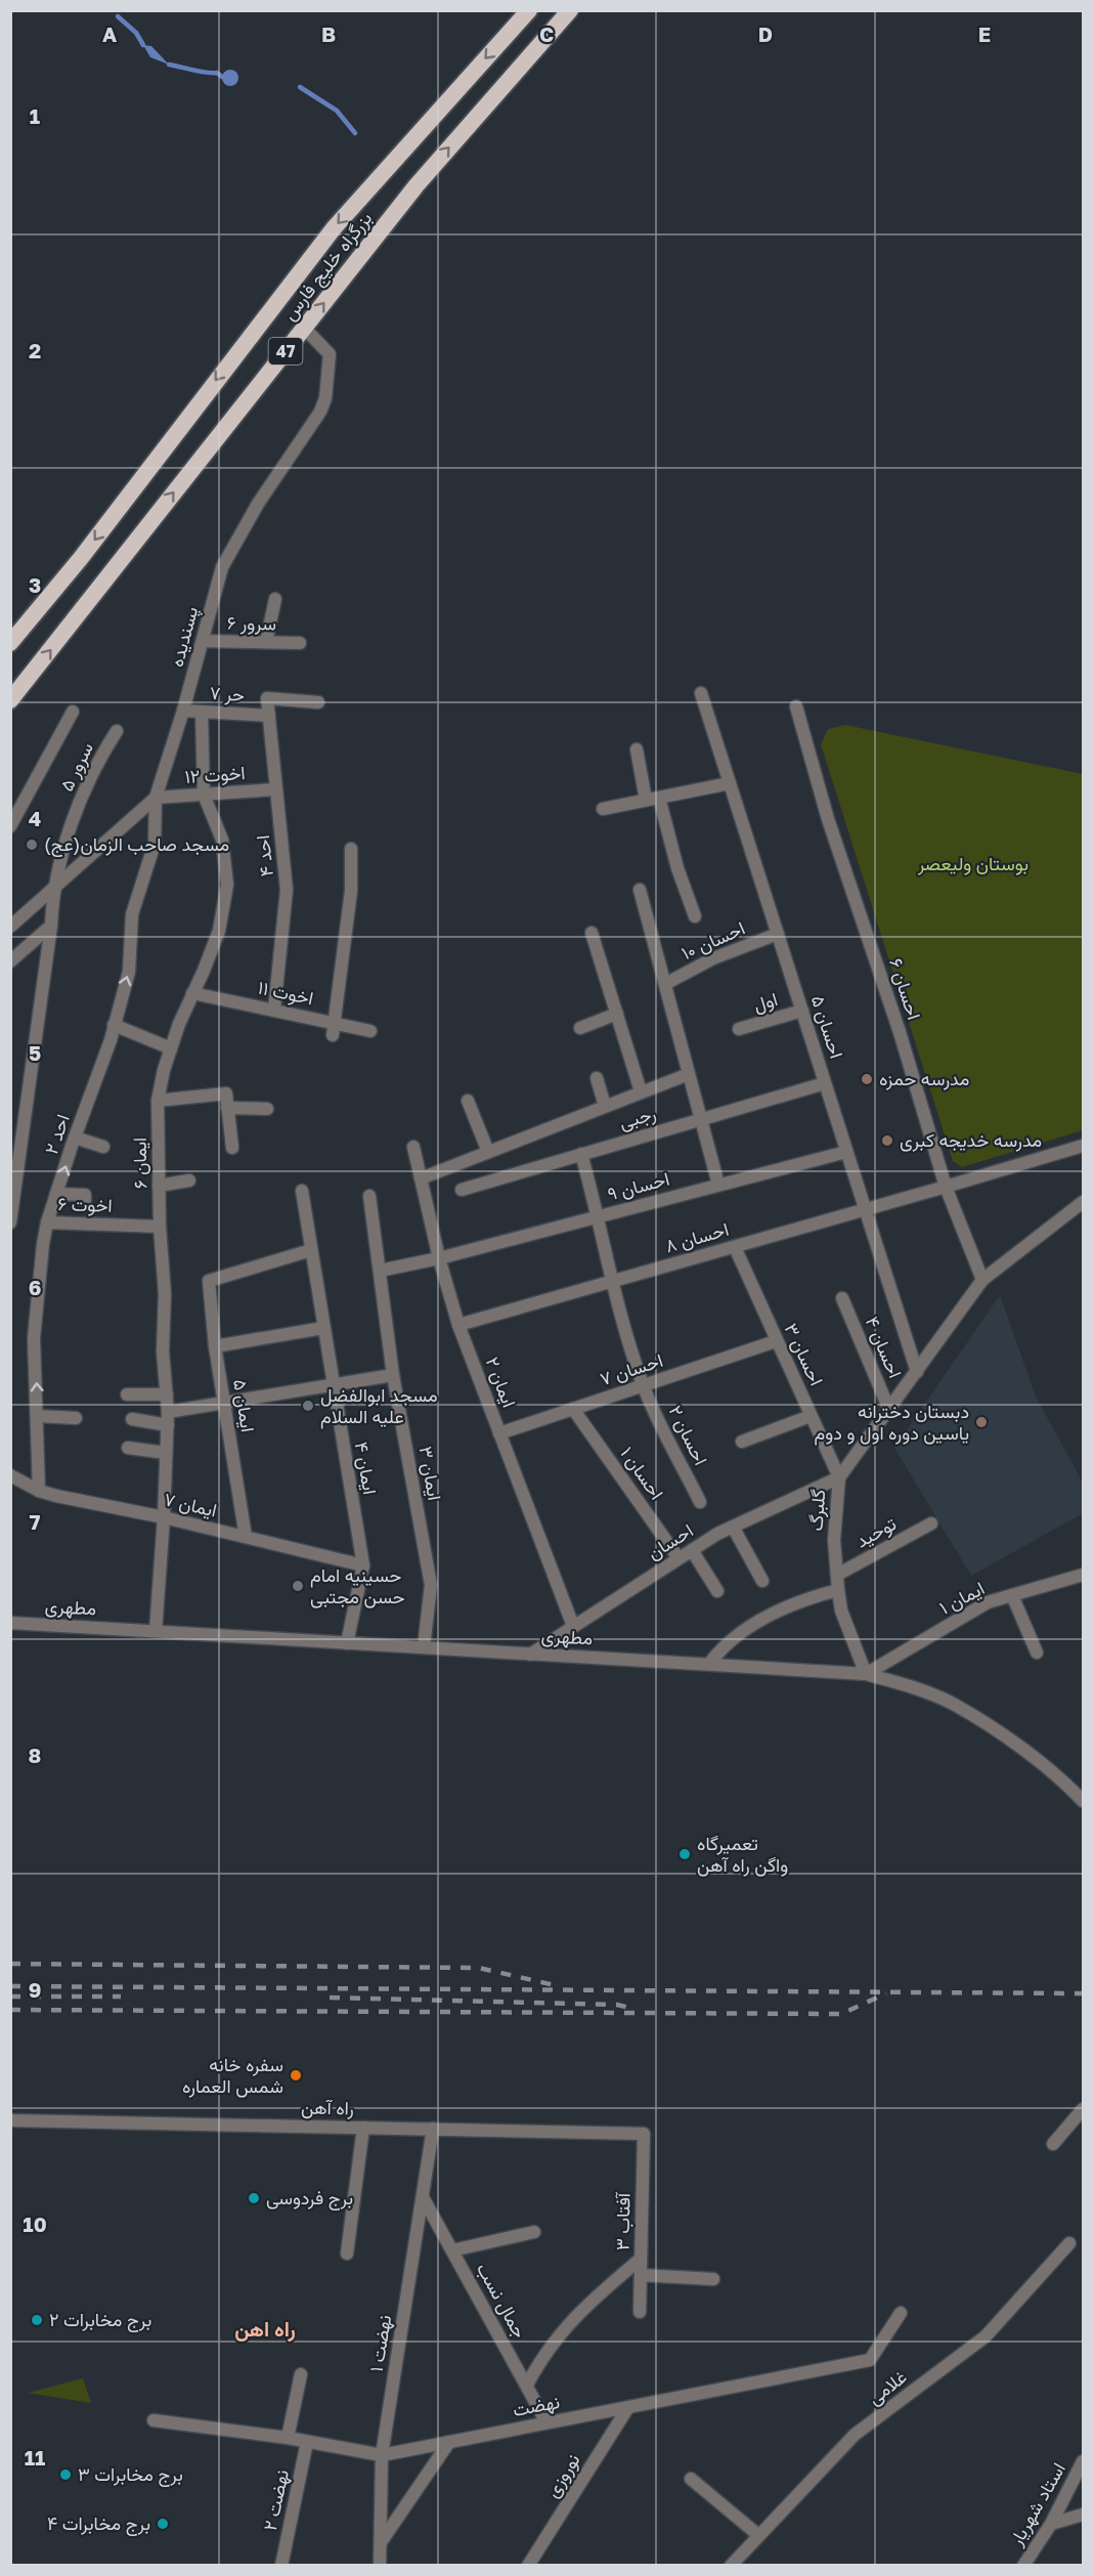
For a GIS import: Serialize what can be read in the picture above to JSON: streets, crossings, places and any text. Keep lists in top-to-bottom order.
{
  "streets": {
    "highway": ["بزرگراه خلیج فارس", "47"],
    "street": [
      "سرور ۶",
      "پسندیده",
      "حر ۷",
      "سرور ۵",
      "اخوت ۱۲",
      "احد ۴",
      "احسان ۱۰",
      "احسان ۶",
      "اخوت ۱۱",
      "اول",
      "احسان ۵",
      "رجبی",
      "احد ۲",
      "ایمان ۶",
      "احسان ۹",
      "اخوت ۶",
      "احسان ۸",
      "احسان ۴",
      "احسان ۳",
      "احسان ۷",
      "ایمان ۲",
      "ایمان ۵",
      "احسان ۲",
      "ایمان ۴",
      "ایمان ۳",
      "احسان ۱",
      "ایمان ۷",
      "گلبرگ",
      "توحید",
      "احسان",
      "ایمان ۱",
      "مطهری",
      "راه آهن",
      "آفتاب ۳",
      "جمال نسب",
      "نهضت ۱",
      "غلامی",
      "نهضت",
      "نوروزی",
      "نهضت ۲",
      "استاد شهریار"
    ]
  },
  "crossings": [
    ["بزرگراه خلیج فارس", "پسندیده"],
    ["سرور ۶", "پسندیده"],
    ["پسندیده", "حر ۷"],
    ["پسندیده", "اخوت ۱۲"],
    ["پسندیده", "احد ۲"],
    ["حر ۷", "احد ۴"],
    ["حر ۷", "ایمان ۶"],
    ["اخوت ۱۲", "احد ۴"],
    ["اخوت ۱۲", "احد ۲"],
    ["اخوت ۱۲", "ایمان ۶"],
    ["احد ۴", "اخوت ۱۱"],
    ["احسان ۱۰", "احسان ۵"],
    ["احسان ۶", "احسان ۸"],
    ["احسان ۶", "گلبرگ"],
    ["اخوت ۱۱", "ایمان ۶"],
    ["اول", "احسان ۵"],
    ["احسان ۵", "رجبی"],
    ["احسان ۵", "احسان ۹"],
    ["احسان ۵", "احسان ۸"],
    ["احسان ۵", "گلبرگ"],
    ["رجبی", "ایمان ۲"],
    ["رجبی", "احسان ۲"],
    ["احد ۲", "اخوت ۶"],
    ["احد ۲", "ایمان ۷"],
    ["ایمان ۶", "اخوت ۶"],
    ["ایمان ۶", "ایمان ۷"],
    ["ایمان ۶", "مطهری"],
    ["احسان ۹", "ایمان ۲"],
    ["احسان ۹", "احسان ۲"],
    ["احسان ۹", "ایمان ۳"],
    ["احسان ۸", "احسان ۳"],
    ["احسان ۸", "ایمان ۲"],
    ["احسان ۸", "احسان ۲"],
    ["احسان ۴", "گلبرگ"],
    ["احسان ۳", "احسان ۷"],
    ["احسان ۳", "گلبرگ"],
    ["احسان ۳", "احسان"],
    ["احسان ۷", "ایمان ۲"],
    ["احسان ۷", "احسان ۲"],
    ["احسان ۷", "احسان ۱"],
    ["ایمان ۲", "احسان"],
    ["ایمان ۵", "ایمان ۴"],
    ["ایمان ۵", "ایمان ۷"],
    ["ایمان ۴", "ایمان ۷"],
    ["ایمان ۴", "مطهری"],
    ["ایمان ۳", "مطهری"],
    ["احسان ۱", "احسان"],
    ["گلبرگ", "توحید"],
    ["گلبرگ", "احسان"],
    ["گلبرگ", "ایمان ۱"],
    ["گلبرگ", "مطهری"],
    ["احسان", "مطهری"],
    ["ایمان ۱", "مطهری"],
    ["راه آهن", "آفتاب ۳"],
    ["راه آهن", "نهضت ۱"],
    ["جمال نسب", "نهضت ۱"],
    ["جمال نسب", "نهضت"],
    ["نهضت ۱", "نهضت"],
    ["نهضت", "نوروزی"],
    ["نهضت", "نهضت ۲"]
  ],
  "one_way": ["احد ۲"],
  "districts": ["راه اهن"],
  "parks": ["بوستان ولیعصر"],
  "places": [
    "مسجد صاحب الزمان(عج)",
    "مدرسه حمزه",
    "مدرسه خدیجه کبری",
    "مسجد ابوالفضل علیه السلام",
    "دبستان دخترانه یاسین دوره اول و دوم",
    "حسینیه امام حسن مجتبی",
    "تعمیرگاه واگن راه آهن",
    "سفره خانه شمس العماره",
    "برج فردوسی",
    "برج مخابرات ۲",
    "برج مخابرات ۳",
    "برج مخابرات ۴"
  ],
  "grid": {
    "columns": [
      "A",
      "B",
      "C",
      "D",
      "E"
    ],
    "rows": [
      "1",
      "2",
      "3",
      "4",
      "5",
      "6",
      "7",
      "8",
      "9",
      "10",
      "11"
    ]
  }
}
